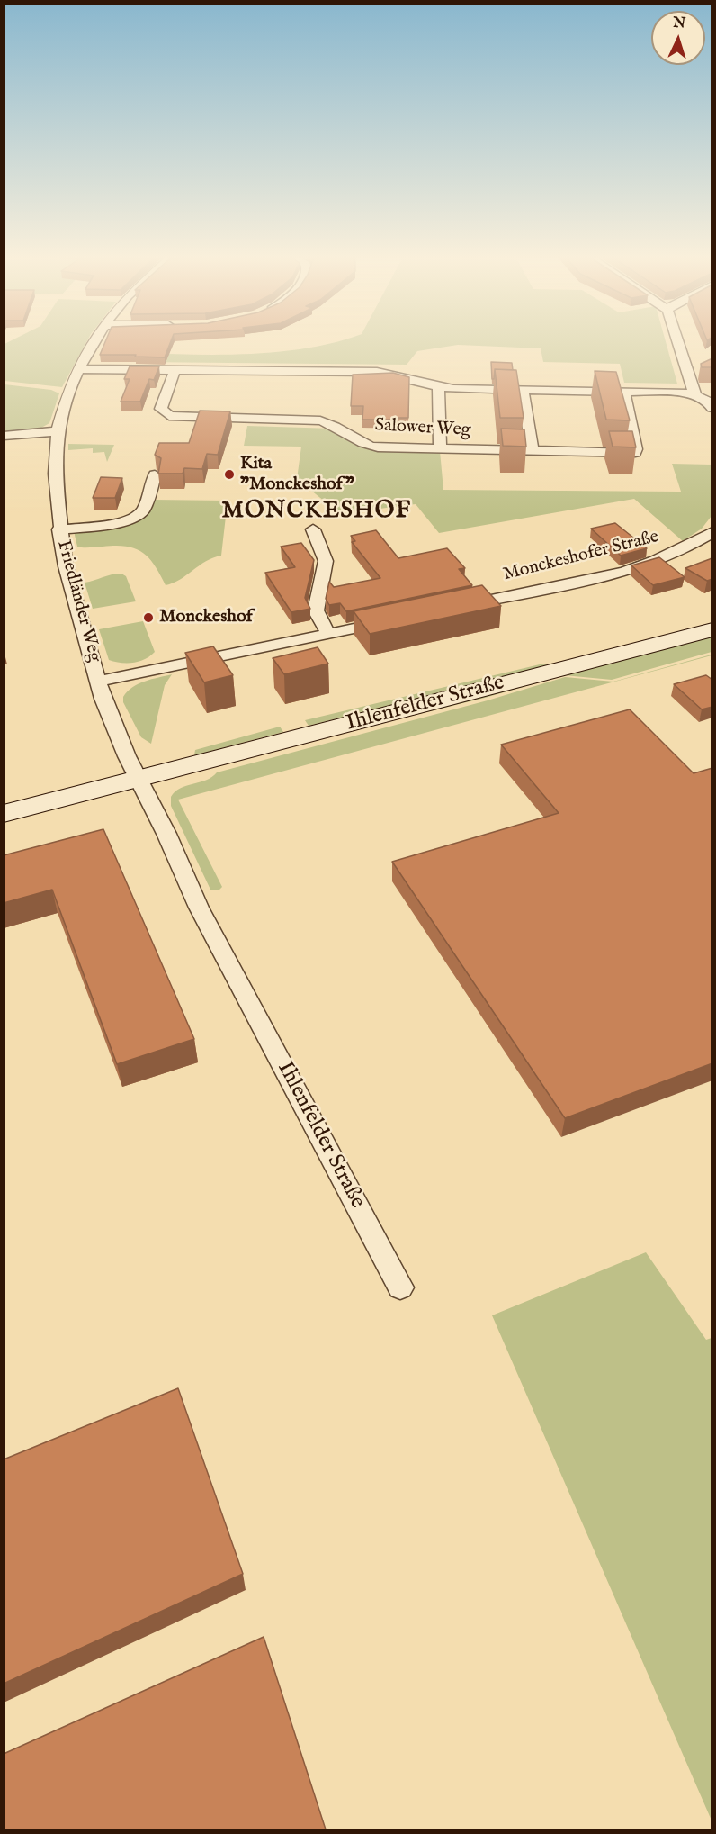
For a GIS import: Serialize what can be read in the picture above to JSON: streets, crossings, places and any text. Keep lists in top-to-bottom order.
{
  "streets": {
    "main road": ["Ihlenfelder Straße"],
    "street": ["Salower Weg", "Monckeshofer Straße", "Friedländer Weg"]
  },
  "crossings": [
    ["Friedländer Weg", "Ihlenfelder Straße"]
  ],
  "districts": ["MONCKESHOF"],
  "places": ["Kita \"Monckeshof\"", "Monckeshof"],
  "north": "top"
}
